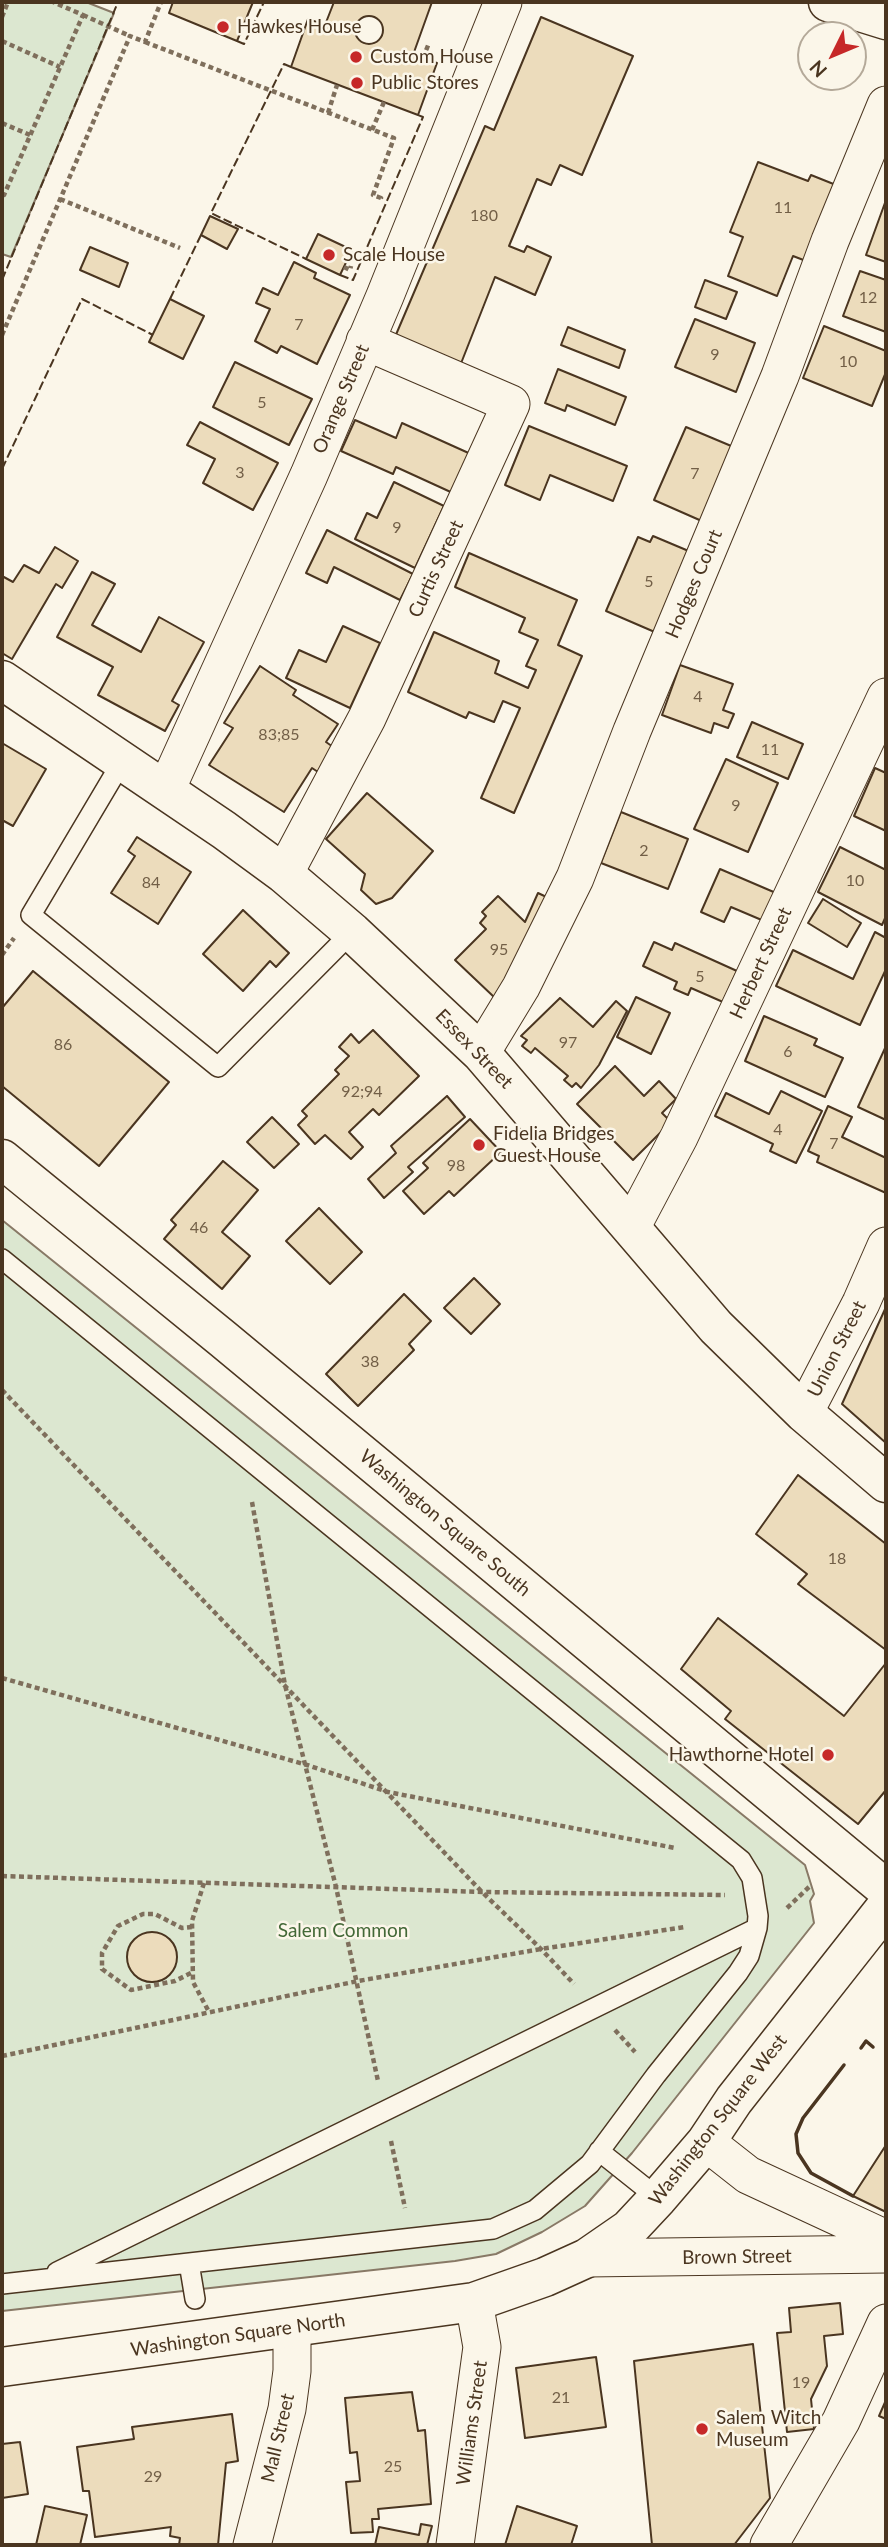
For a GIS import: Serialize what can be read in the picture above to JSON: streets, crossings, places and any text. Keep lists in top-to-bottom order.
{
  "streets": {
    "street": [
      "Orange Street",
      "Curtis Street",
      "Hodges Court",
      "Herbert Street",
      "Essex Street",
      "Union Street",
      "Washington Square South",
      "Washington Square West",
      "Brown Street",
      "Washington Square North",
      "Williams Street",
      "Mall Street"
    ]
  },
  "crossings": [
    ["Orange Street", "Curtis Street"],
    ["Orange Street", "Essex Street"],
    ["Curtis Street", "Essex Street"],
    ["Hodges Court", "Essex Street"],
    ["Herbert Street", "Essex Street"],
    ["Essex Street", "Union Street"],
    ["Washington Square West", "Brown Street"],
    ["Washington Square West", "Washington Square North"],
    ["Washington Square West", "Williams Street"],
    ["Washington Square North", "Williams Street"],
    ["Washington Square North", "Mall Street"]
  ],
  "parks": ["Salem Common"],
  "places": [
    "Hawkes House",
    "Custom House",
    "Public Stores",
    "Scale House",
    "Fidelia Bridges Guest House",
    "Hawthorne Hotel",
    "Salem Witch Museum"
  ],
  "house_numbers": [
    "11",
    "180",
    "12",
    "7",
    "9",
    "10",
    "5",
    "3",
    "7",
    "9",
    "5",
    "4",
    "83;85",
    "11",
    "9",
    "2",
    "10",
    "84",
    "95",
    "5",
    "97",
    "86",
    "6",
    "92;94",
    "4",
    "7",
    "98",
    "46",
    "38",
    "18",
    "19",
    "21",
    "25",
    "29"
  ],
  "north": "bottom left"
}
